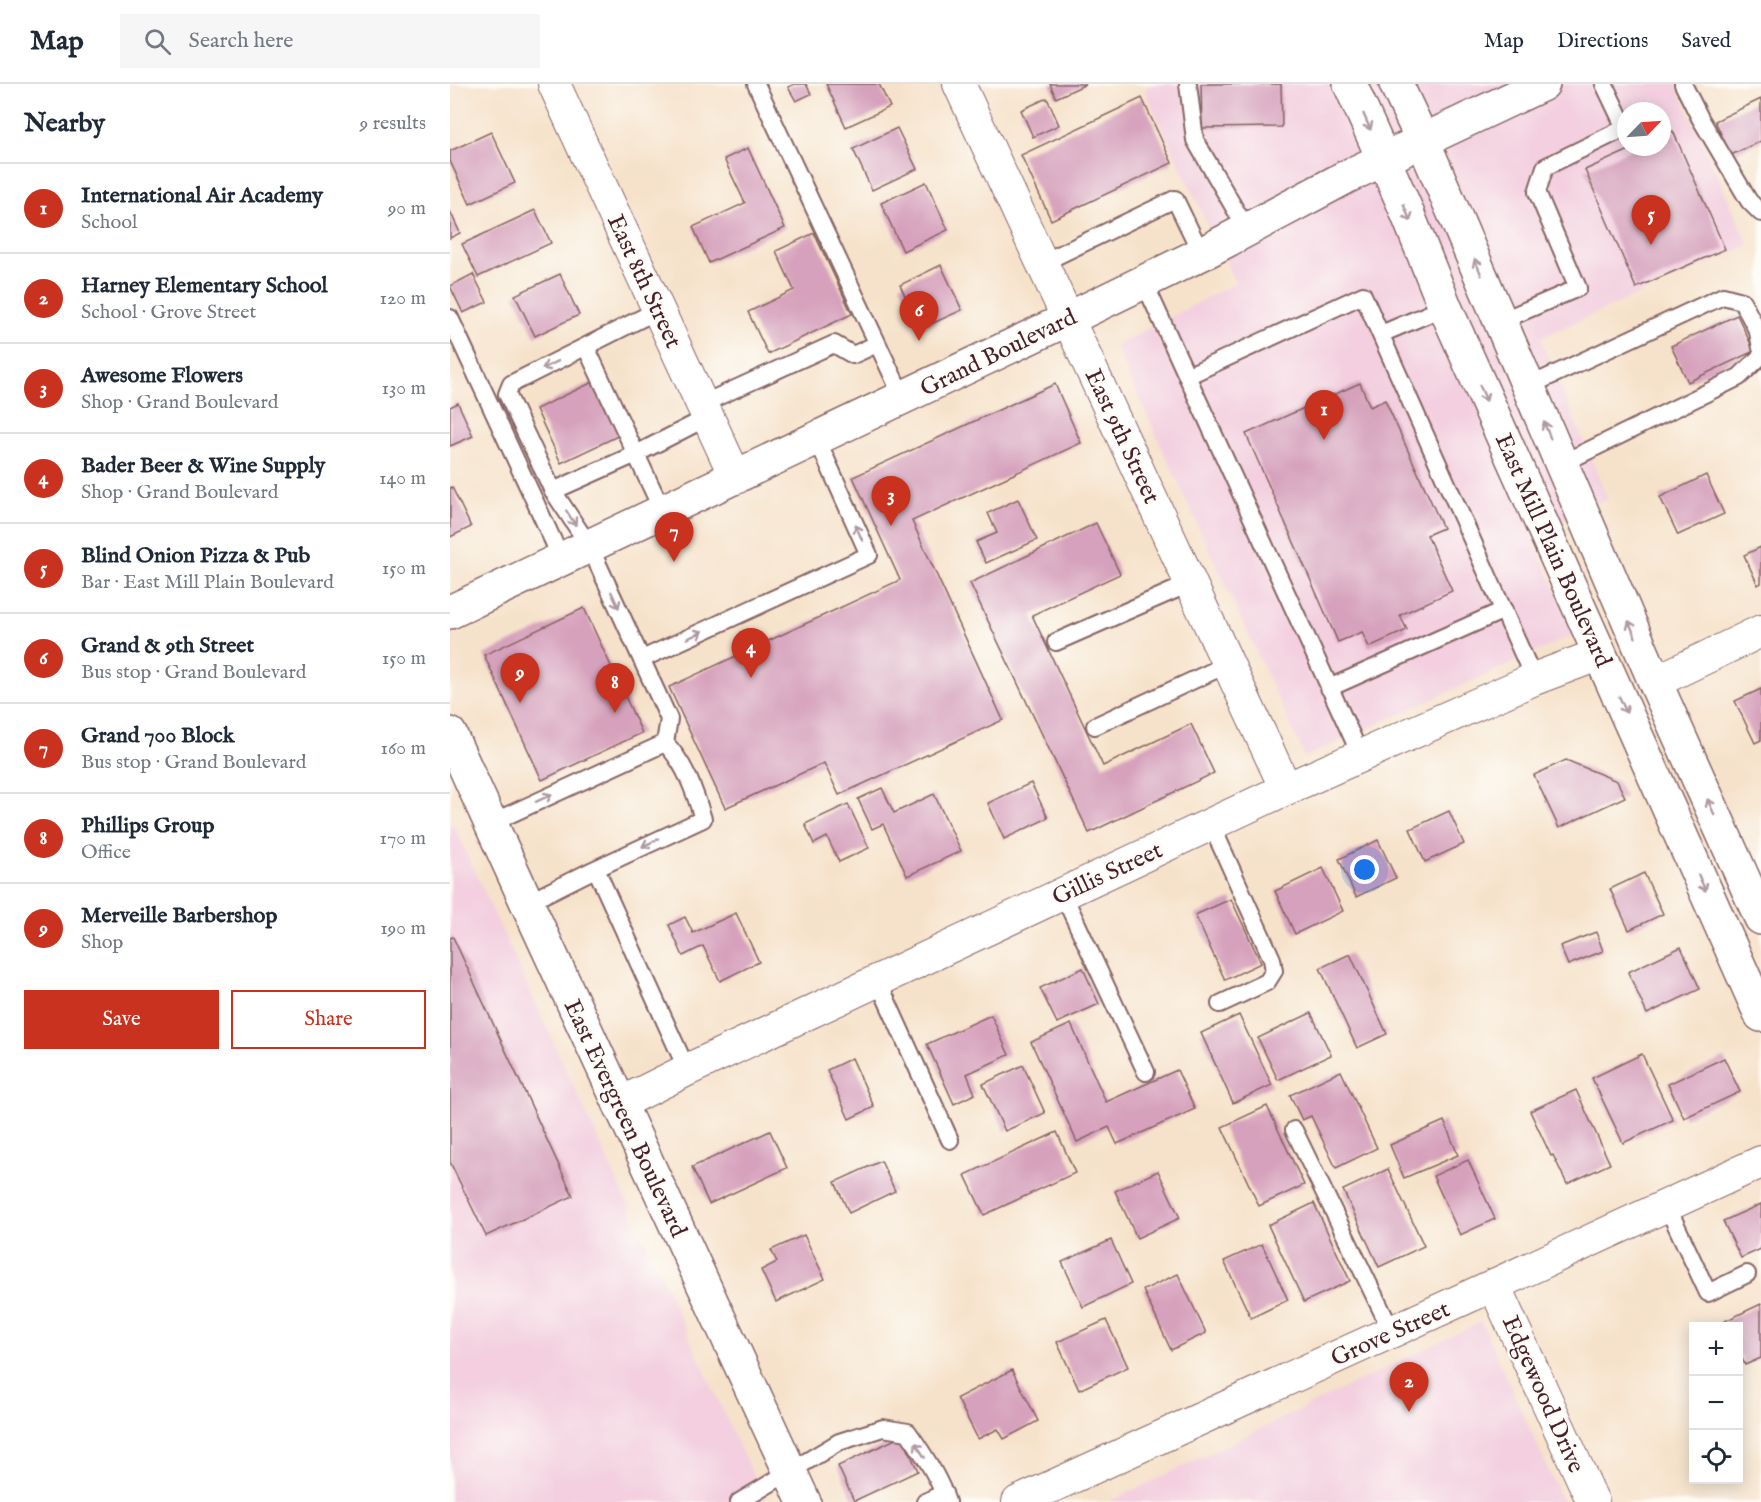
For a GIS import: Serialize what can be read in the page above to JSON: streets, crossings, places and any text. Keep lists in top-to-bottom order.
{
  "streets": {
    "main road": ["Grand Boulevard", "East Mill Plain Boulevard", "East Evergreen Boulevard"],
    "street": [
      "East 8th Street",
      "East 9th Street",
      "Gillis Street",
      "Grove Street",
      "Edgewood Drive"
    ]
  },
  "crossings": [
    ["East 8th Street", "Grand Boulevard"],
    ["Grand Boulevard", "East 9th Street"],
    ["Grand Boulevard", "East Mill Plain Boulevard"],
    ["East 9th Street", "Gillis Street"],
    ["East Mill Plain Boulevard", "Gillis Street"],
    ["Gillis Street", "East Evergreen Boulevard"],
    ["Grove Street", "Edgewood Drive"]
  ],
  "north": "top right",
  "page": {
    "header": "Map",
    "search": "Search here",
    "nav": ["Map", "Directions", "Saved"],
    "heading": ["Nearby", "9 results"],
    "list": [
      {
        "mark": "1",
        "name": "International Air Academy",
        "note": "School",
        "value": "90 m"
      },
      {
        "mark": "2",
        "name": "Harney Elementary School",
        "note": "School · Grove Street",
        "value": "120 m"
      },
      {
        "mark": "3",
        "name": "Awesome Flowers",
        "note": "Shop · Grand Boulevard",
        "value": "130 m"
      },
      {
        "mark": "4",
        "name": "Bader Beer & Wine Supply",
        "note": "Shop · Grand Boulevard",
        "value": "140 m"
      },
      {
        "mark": "5",
        "name": "Blind Onion Pizza & Pub",
        "note": "Bar · East Mill Plain Boulevard",
        "value": "150 m"
      },
      {
        "mark": "6",
        "name": "Grand & 9th Street",
        "note": "Bus stop · Grand Boulevard",
        "value": "150 m"
      },
      {
        "mark": "7",
        "name": "Grand 700 Block",
        "note": "Bus stop · Grand Boulevard",
        "value": "160 m"
      },
      {
        "mark": "8",
        "name": "Phillips Group",
        "note": "Office",
        "value": "170 m"
      },
      {
        "mark": "9",
        "name": "Merveille Barbershop",
        "note": "Shop",
        "value": "190 m"
      }
    ],
    "pins": [
      "5",
      "6",
      "1",
      "3",
      "7",
      "4",
      "9",
      "8",
      "2"
    ],
    "buttons": ["Save", "Share"],
    "map_buttons": ["+", "−"]
  }
}
